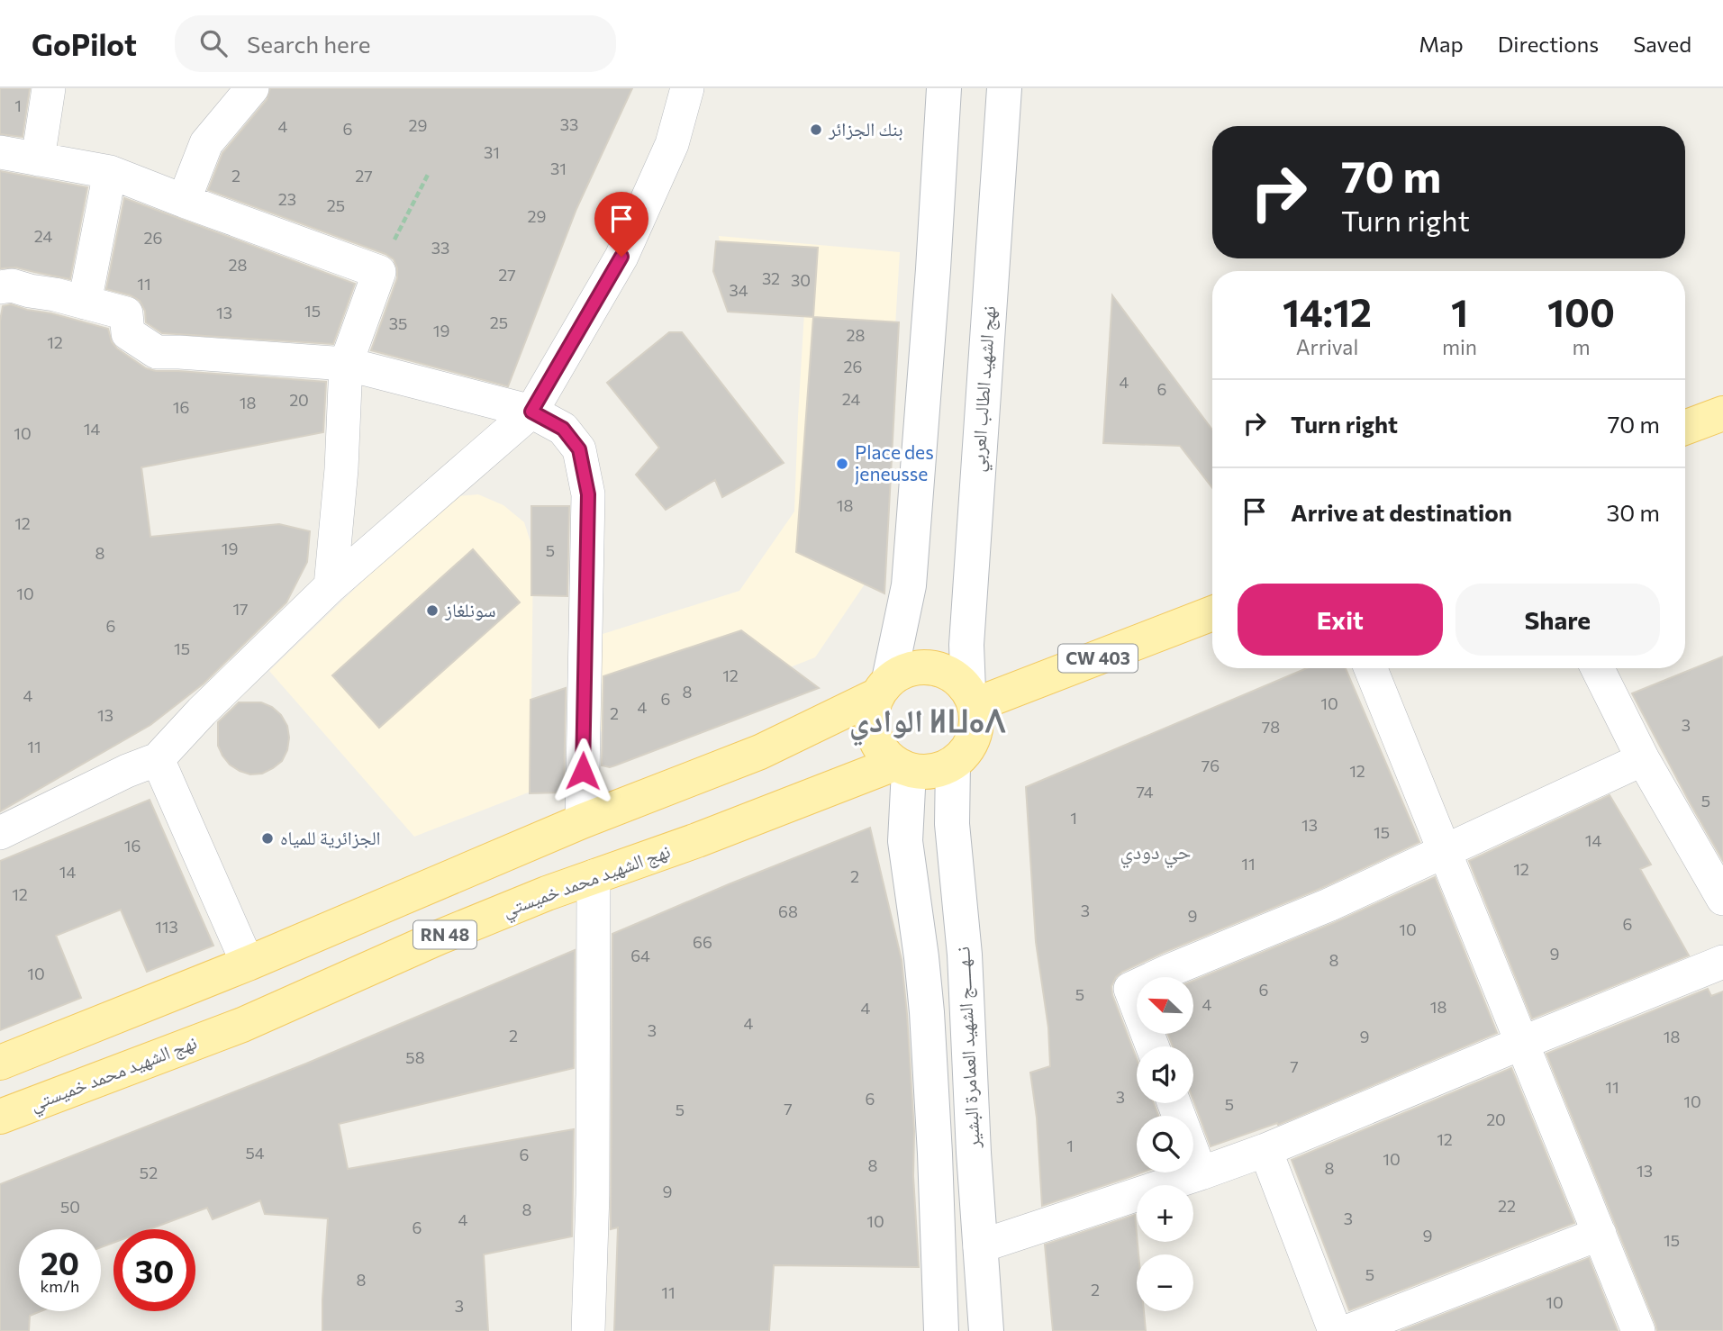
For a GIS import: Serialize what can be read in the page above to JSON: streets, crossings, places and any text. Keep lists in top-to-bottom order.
{
  "streets": {
    "main road": [
      "نهج الشهيد الطالب العربي",
      "CW 403",
      "نهج الشهيد محمد خميستي",
      "RN 48",
      "نــهـــــج الشهيد العمامرة البشير"
    ]
  },
  "crossings": [
    ["نهج الشهيد الطالب العربي", "CW 403"],
    ["نهج الشهيد الطالب العربي", "نهج الشهيد محمد خميستي"],
    ["نهج الشهيد الطالب العربي", "RN 48"],
    ["نهج الشهيد الطالب العربي", "نــهـــــج الشهيد العمامرة البشير"],
    ["CW 403", "نهج الشهيد محمد خميستي"],
    ["CW 403", "RN 48"],
    ["CW 403", "نــهـــــج الشهيد العمامرة البشير"],
    ["نهج الشهيد محمد خميستي", "RN 48"],
    ["نهج الشهيد محمد خميستي", "نــهـــــج الشهيد العمامرة البشير"],
    ["RN 48", "نــهـــــج الشهيد العمامرة البشير"]
  ],
  "districts": ["الوادي ⵍⵡⴰⴷ", "حي دودي"],
  "places": [
    "بنك الجزائر",
    "Place des jeneusse",
    "سونلغاز",
    "الجزائرية للمياه"
  ],
  "house_numbers": [
    "1",
    "33",
    "29",
    "4",
    "6",
    "31",
    "31",
    "2",
    "27",
    "23",
    "25",
    "29",
    "24",
    "26",
    "33",
    "28",
    "27",
    "32",
    "30",
    "11",
    "34",
    "15",
    "13",
    "25",
    "35",
    "19",
    "28",
    "12",
    "26",
    "4",
    "6",
    "24",
    "20",
    "18",
    "16",
    "14",
    "10",
    "18",
    "12",
    "19",
    "5",
    "8",
    "10",
    "17",
    "6",
    "15",
    "12",
    "8",
    "4",
    "6",
    "10",
    "4",
    "2",
    "13",
    "3",
    "78",
    "11",
    "76",
    "12",
    "74",
    "5",
    "1",
    "13",
    "15",
    "14",
    "16",
    "11",
    "12",
    "14",
    "2",
    "12",
    "3",
    "68",
    "9",
    "6",
    "113",
    "10",
    "66",
    "9",
    "64",
    "8",
    "10",
    "6",
    "5",
    "4",
    "18",
    "4",
    "4",
    "3",
    "2",
    "9",
    "18",
    "58",
    "7",
    "11",
    "3",
    "6",
    "10",
    "5",
    "7",
    "5",
    "20",
    "12",
    "1",
    "54",
    "6",
    "10",
    "8",
    "8",
    "13",
    "52",
    "9",
    "22",
    "50",
    "8",
    "3",
    "4",
    "10",
    "6",
    "9",
    "15",
    "5",
    "8",
    "2",
    "11",
    "10",
    "3"
  ],
  "north": "top left",
  "page": {
    "header": "GoPilot",
    "search": "Search here",
    "nav": ["Map", "Directions", "Saved"],
    "turn": ["70 m", "Turn right"],
    "eta": [
      "14:12",
      "Arrival",
      "1",
      "min",
      "100",
      "m"
    ],
    "list": [
      {
        "name": "Turn right",
        "value": "70 m"
      },
      {
        "name": "Arrive at destination",
        "value": "30 m"
      }
    ],
    "buttons": ["Exit", "Share"],
    "map_buttons": ["+", "−"],
    "speed": "20 km/h",
    "limit": "30"
  }
}
